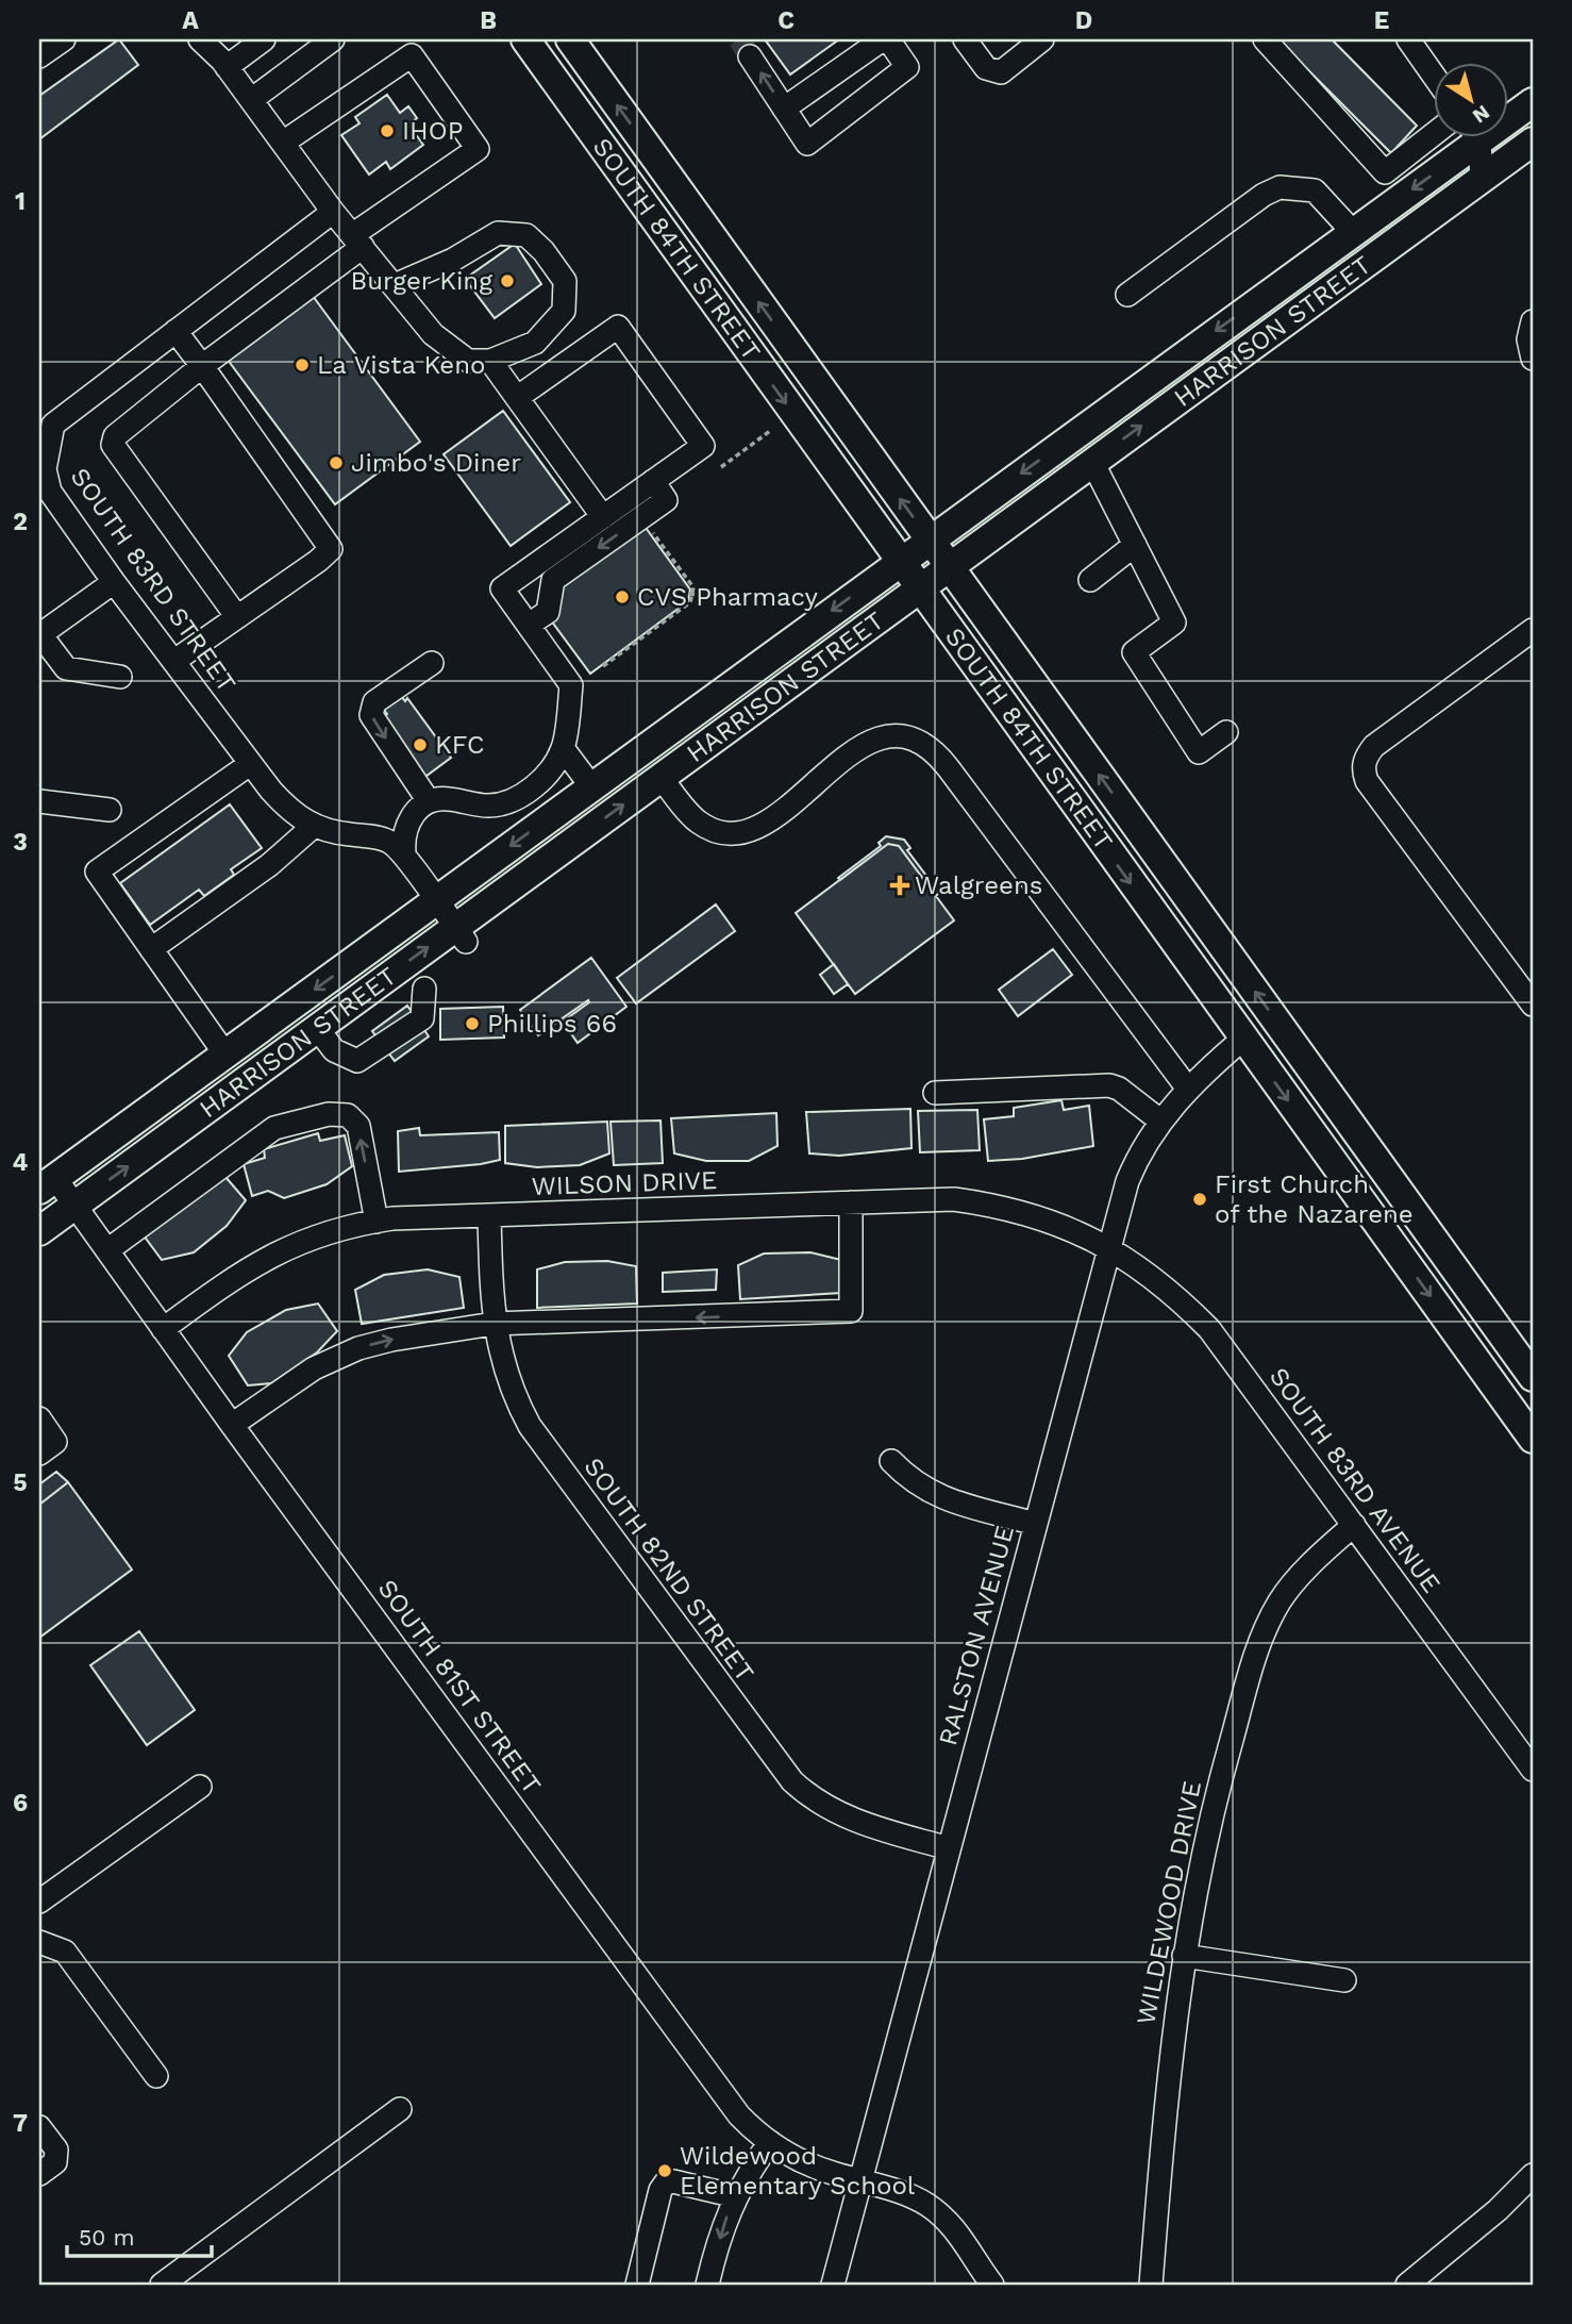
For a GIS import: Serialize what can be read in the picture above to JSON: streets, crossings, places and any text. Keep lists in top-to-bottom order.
{
  "streets": {
    "main road": ["SOUTH 84TH STREET", "HARRISON STREET"],
    "street": [
      "SOUTH 83RD STREET",
      "WILSON DRIVE",
      "SOUTH 83RD AVENUE",
      "SOUTH 82ND STREET",
      "RALSTON AVENUE",
      "SOUTH 81ST STREET",
      "WILDEWOOD DRIVE"
    ]
  },
  "crossings": [
    ["SOUTH 84TH STREET", "HARRISON STREET"],
    ["SOUTH 84TH STREET", "RALSTON AVENUE"],
    ["HARRISON STREET", "SOUTH 81ST STREET"],
    ["WILSON DRIVE", "SOUTH 83RD AVENUE"],
    ["WILSON DRIVE", "SOUTH 82ND STREET"],
    ["WILSON DRIVE", "RALSTON AVENUE"],
    ["WILSON DRIVE", "SOUTH 81ST STREET"],
    ["SOUTH 83RD AVENUE", "RALSTON AVENUE"],
    ["SOUTH 83RD AVENUE", "WILDEWOOD DRIVE"],
    ["SOUTH 82ND STREET", "RALSTON AVENUE"],
    ["RALSTON AVENUE", "SOUTH 81ST STREET"]
  ],
  "places": {
    "other": [
      "IHOP",
      "Burger King",
      "La Vista Keno",
      "Jimbo's Diner",
      "CVS Pharmacy",
      "KFC",
      "Phillips 66",
      "First Church of the Nazarene",
      "Wildewood Elementary School"
    ],
    "health": ["Walgreens"]
  },
  "scale_bar": "50 m",
  "north": "bottom right",
  "grid": {
    "columns": [
      "A",
      "B",
      "C",
      "D",
      "E"
    ],
    "rows": [
      "1",
      "2",
      "3",
      "4",
      "5",
      "6",
      "7"
    ]
  }
}
